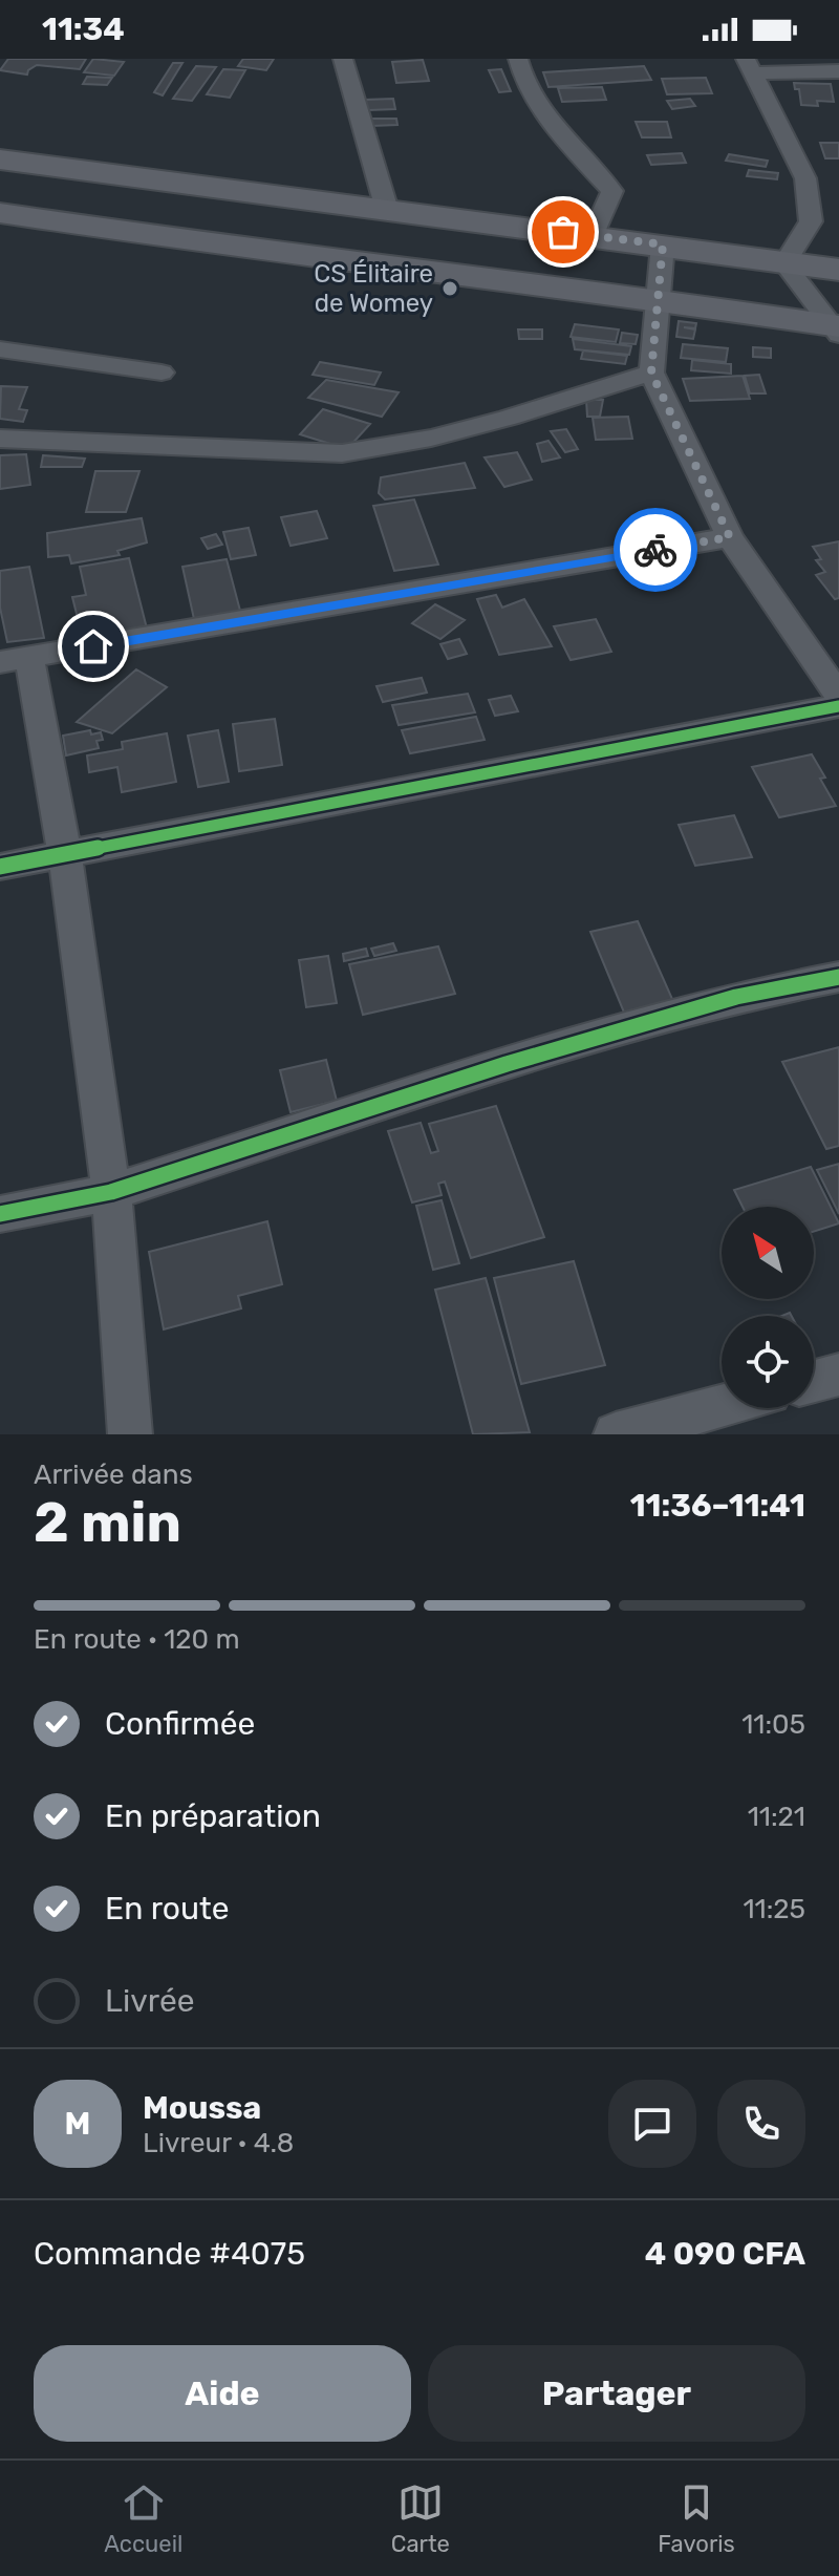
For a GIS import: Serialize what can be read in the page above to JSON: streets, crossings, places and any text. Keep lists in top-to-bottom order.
{
  "places": ["CS Élitaire de Womey"],
  "north": "top left",
  "page": {
    "status": "11:34",
    "heading": ["2 min", "Arrivée dans", "11:36–11:41"],
    "panel": [
      "Moussa",
      "Livreur · 4.8",
      "Commande #4075",
      "4 090 CFA"
    ],
    "bar": "En route · 120 m",
    "list": [
      ["Confirmée", "11:05"],
      ["En préparation", "11:21"],
      ["En route", "11:25"],
      "Livrée"
    ],
    "round": "M",
    "buttons": ["Aide", "Partager"],
    "tabs": ["Accueil", "Carte", "Favoris"]
  }
}
